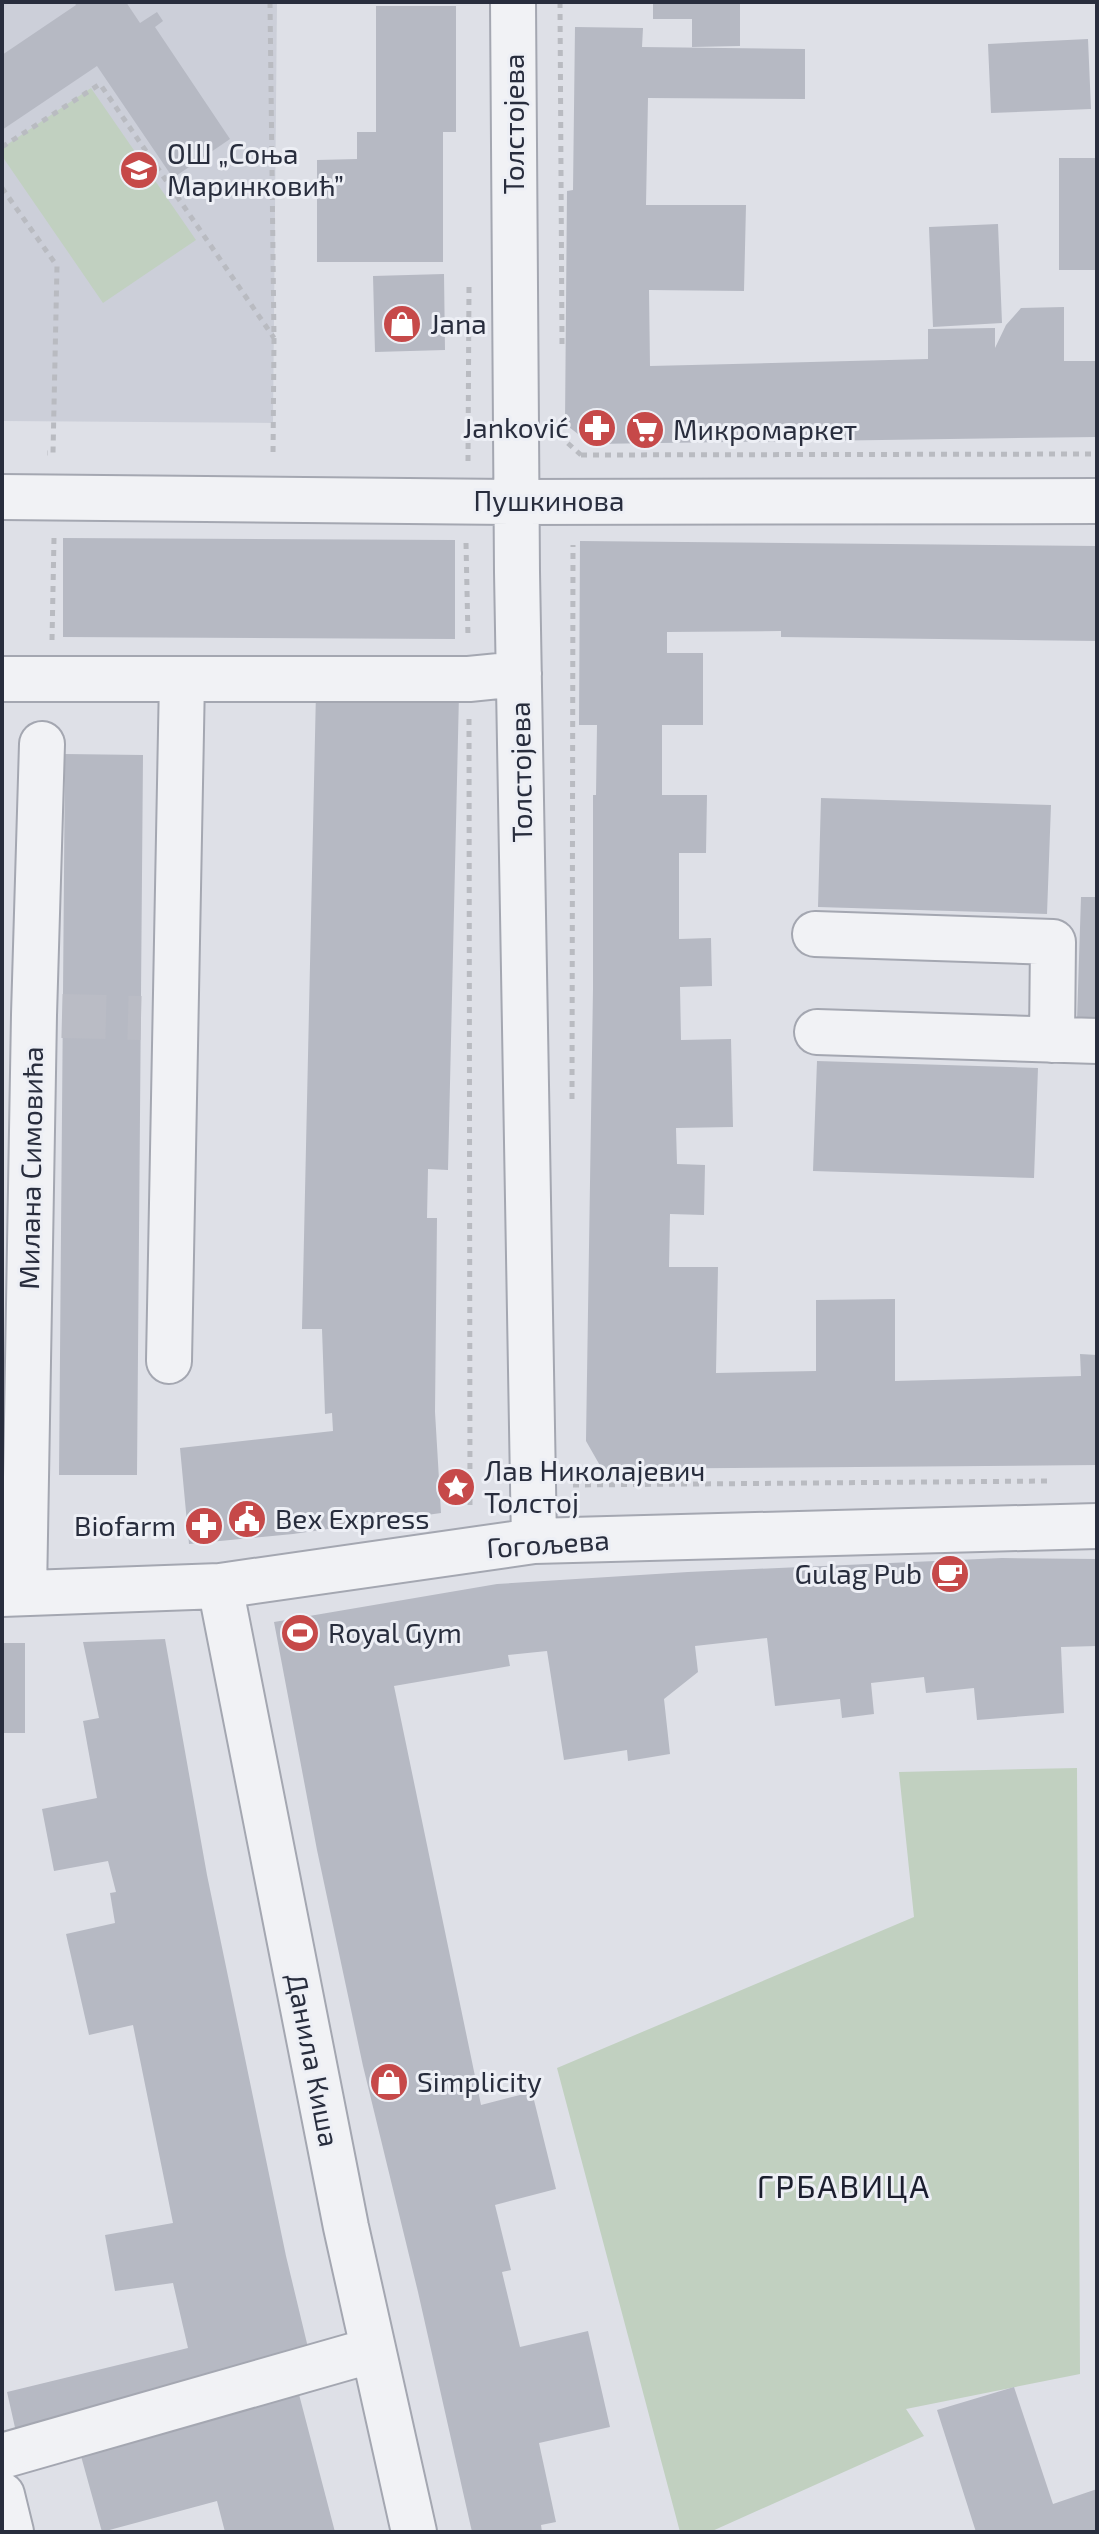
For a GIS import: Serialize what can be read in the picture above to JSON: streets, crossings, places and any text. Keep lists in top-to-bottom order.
{
  "streets": {
    "street": [
      "Толстојева",
      "Пушкинова",
      "Милана Симовића",
      "Гогољева",
      "Данила Киша"
    ]
  },
  "crossings": [
    ["Толстојева", "Пушкинова"],
    ["Толстојева", "Гогољева"],
    ["Милана Симовића", "Гогољева"],
    ["Гогољева", "Данила Киша"]
  ],
  "districts": ["ГРБАВИЦА"],
  "places": {
    "school or university": ["ОШ „Соња Маринковић”"],
    "shop": ["Jana", "Simplicity"],
    "pharmacy": ["Janković", "Biofarm"],
    "supermarket": ["Микромаркет"],
    "place": ["Лав Николајевич Толстој"],
    "public building": ["Bex Express"],
    "cafe": ["Gulag Pub"],
    "sports": ["Royal Gym"]
  }
}
